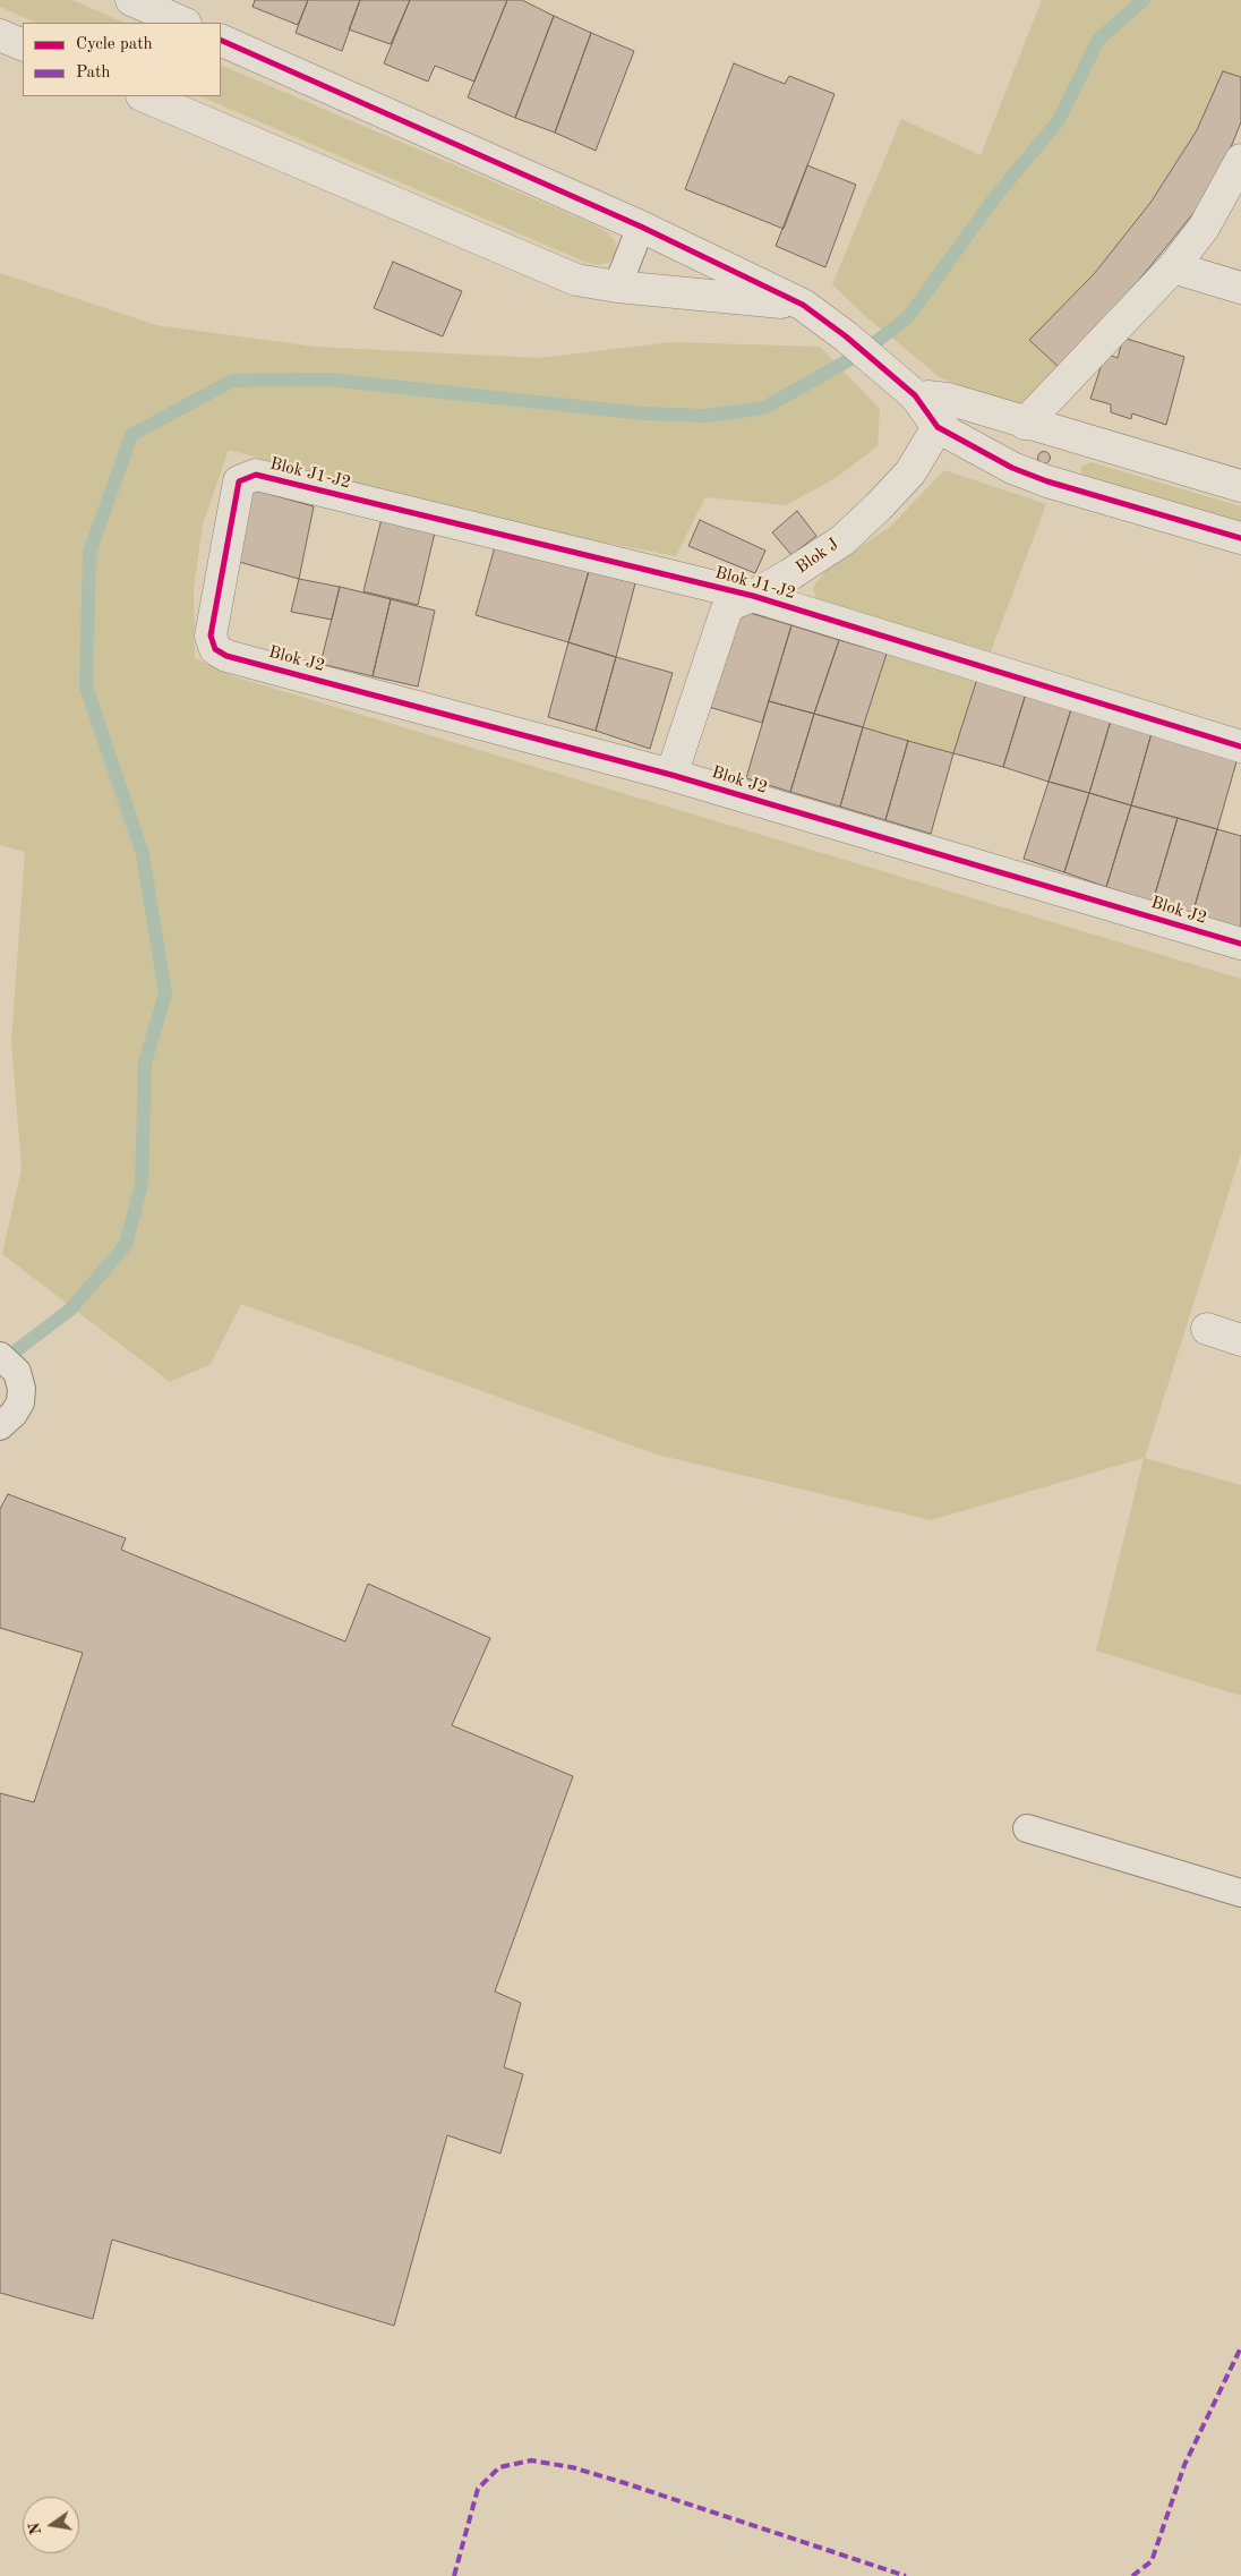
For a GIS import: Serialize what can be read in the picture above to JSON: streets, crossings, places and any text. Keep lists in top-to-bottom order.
{
  "streets": {
    "street": ["Blok J1-J2", "Blok J", "Blok J2"]
  },
  "crossings": [
    ["Blok J1-J2", "Blok J"],
    ["Blok J1-J2", "Blok J2"],
    ["Blok J", "Blok J2"]
  ],
  "legend": ["Cycle path", "Path"],
  "north": "left"
}
